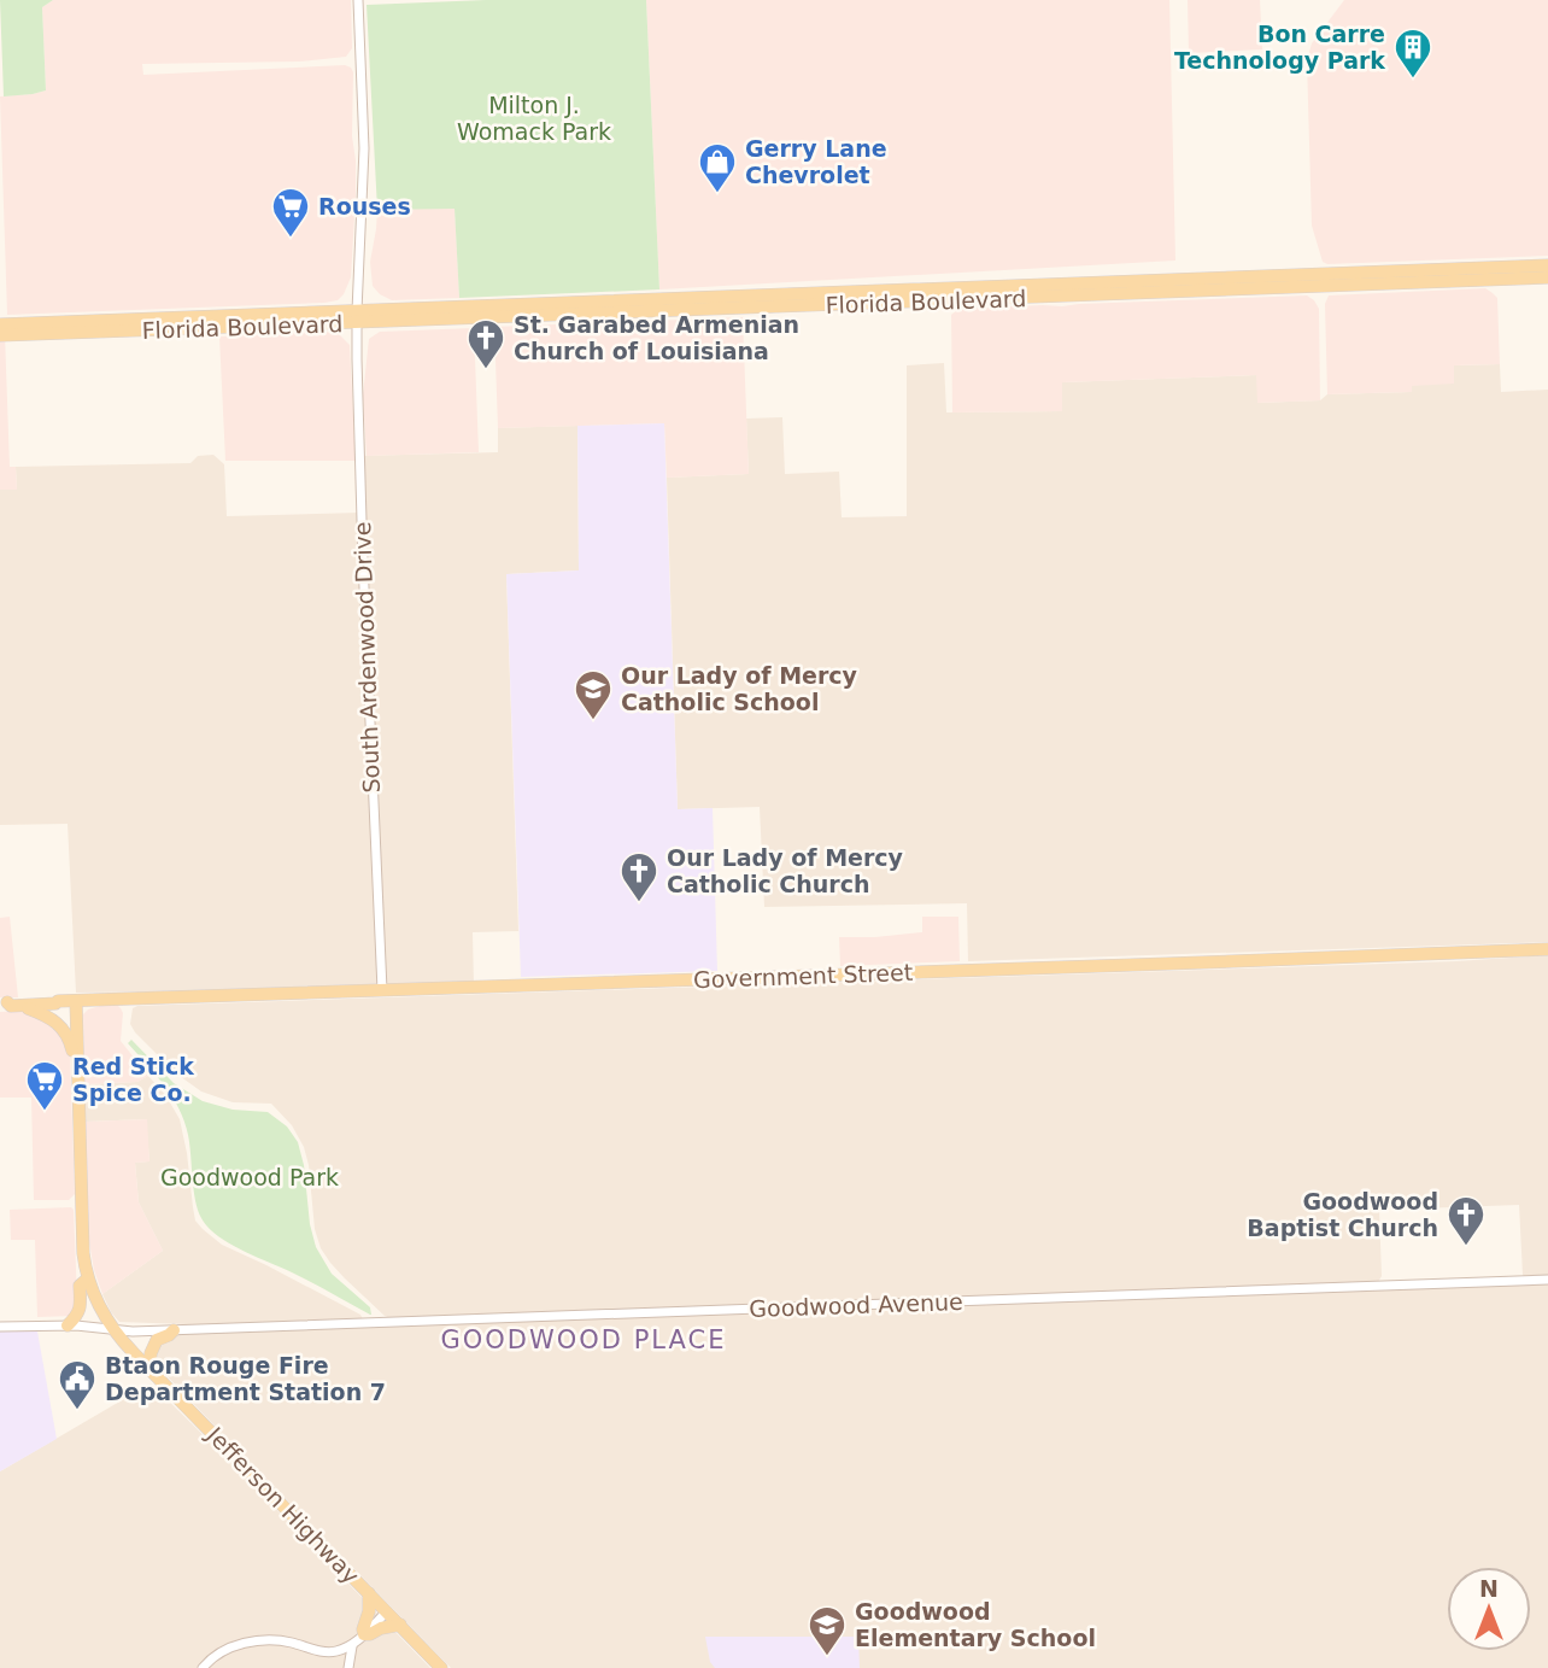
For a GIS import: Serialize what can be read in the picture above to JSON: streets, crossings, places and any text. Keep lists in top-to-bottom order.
{
  "streets": {
    "main road": ["Florida Boulevard", "Government Street", "Jefferson Highway"],
    "street": ["South Ardenwood Drive", "Goodwood Avenue"]
  },
  "crossings": [
    ["Florida Boulevard", "South Ardenwood Drive"],
    ["South Ardenwood Drive", "Government Street"],
    ["Government Street", "Jefferson Highway"],
    ["Goodwood Avenue", "Jefferson Highway"]
  ],
  "districts": ["GOODWOOD PLACE"],
  "parks": ["Milton J. Womack Park", "Goodwood Park"],
  "places": {
    "building": ["Bon Carre Technology Park"],
    "shop": ["Gerry Lane Chevrolet"],
    "supermarket": ["Rouses", "Red Stick Spice Co."],
    "church": ["St. Garabed Armenian Church of Louisiana", "Our Lady of Mercy Catholic Church", "Goodwood Baptist Church"],
    "school or university": ["Our Lady of Mercy Catholic School", "Goodwood Elementary School"],
    "public building": ["Btaon Rouge Fire Department Station 7"]
  },
  "north": "top"
}
